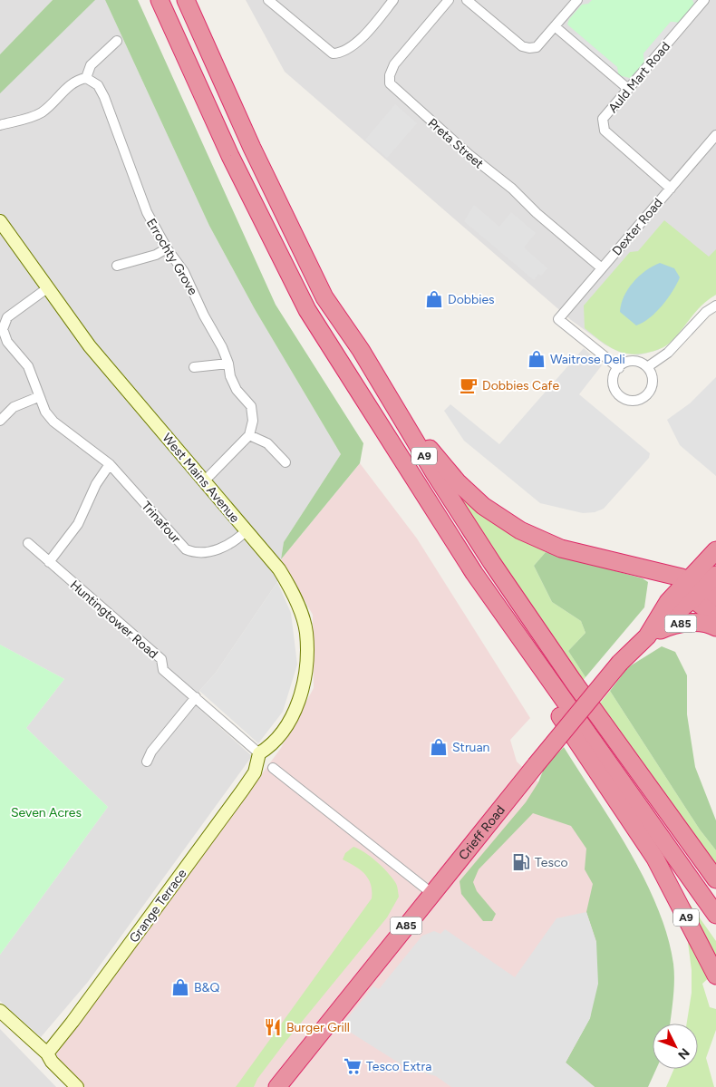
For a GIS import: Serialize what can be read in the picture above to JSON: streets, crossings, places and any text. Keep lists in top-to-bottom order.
{
  "streets": {
    "highway": ["A9", "A85", "Crieff Road"],
    "street": [
      "Auld Mart Road",
      "Preta Street",
      "Dexter Road",
      "Errochty Grove",
      "West Mains Avenue",
      "Trinafour",
      "Huntingtower Road",
      "Grange Terrace"
    ]
  },
  "crossings": [
    ["Auld Mart Road", "Dexter Road"],
    ["Preta Street", "Dexter Road"],
    ["A9", "A85"],
    ["A9", "Crieff Road"],
    ["West Mains Avenue", "Trinafour"],
    ["West Mains Avenue", "Huntingtower Road"],
    ["West Mains Avenue", "Grange Terrace"],
    ["Huntingtower Road", "Grange Terrace"],
    ["A85", "Crieff Road"]
  ],
  "parks": ["Seven Acres"],
  "places": {
    "shop": [
      "Dobbies",
      "Waitrose Deli",
      "Struan",
      "B&Q"
    ],
    "cafe": ["Dobbies Cafe"],
    "fuel station": ["Tesco"],
    "restaurant": ["Burger Grill"],
    "supermarket": ["Tesco Extra"]
  },
  "north": "bottom right"
}
